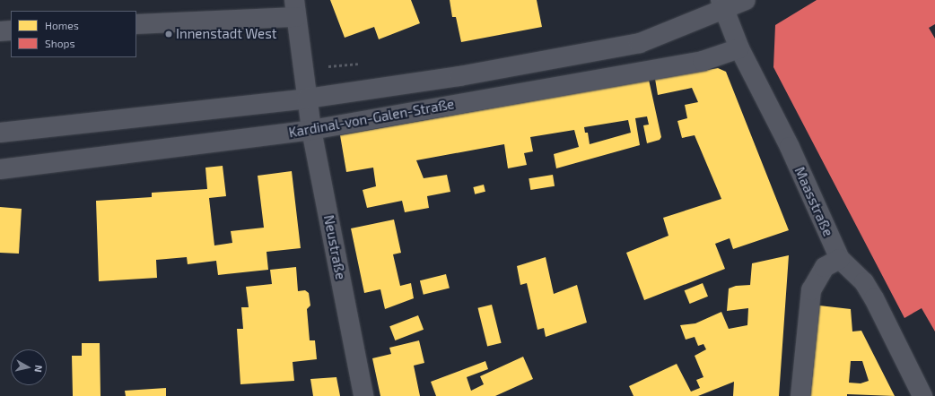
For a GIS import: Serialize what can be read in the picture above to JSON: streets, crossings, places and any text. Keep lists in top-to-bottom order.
{
  "streets": {
    "street": ["Kardinal-von-Galen-Straße", "Maasstraße", "Neustraße"]
  },
  "crossings": [
    ["Kardinal-von-Galen-Straße", "Maasstraße"],
    ["Kardinal-von-Galen-Straße", "Neustraße"]
  ],
  "places": ["Innenstadt West"],
  "legend": ["Homes", "Shops"],
  "north": "right"
}
